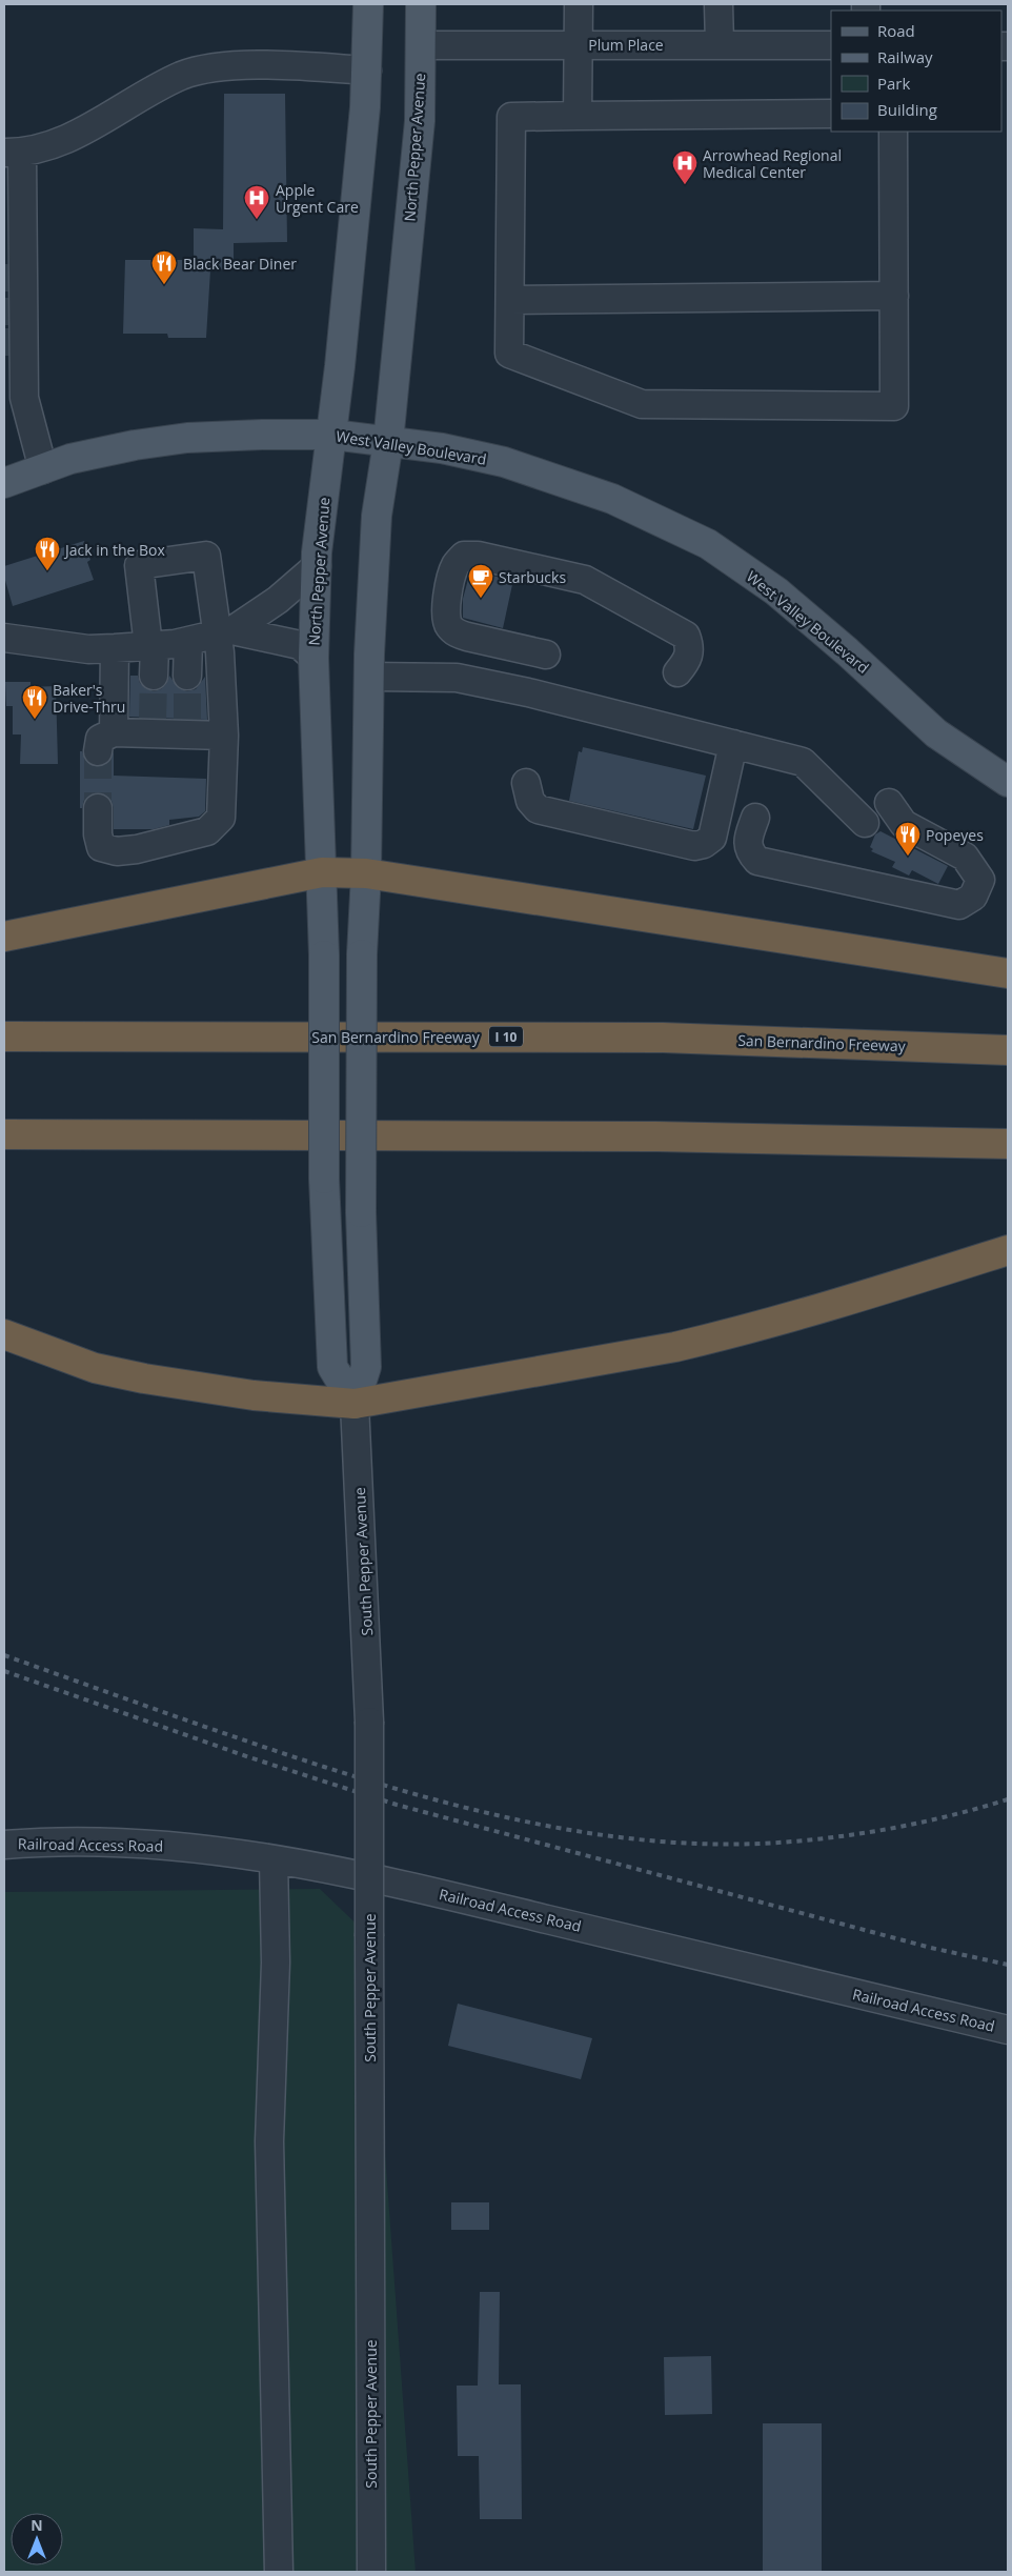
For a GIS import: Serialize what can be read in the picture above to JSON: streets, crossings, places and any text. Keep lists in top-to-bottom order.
{
  "streets": {
    "highway": ["San Bernardino Freeway", "I 10"],
    "main road": ["North Pepper Avenue", "West Valley Boulevard", "South Pepper Avenue"],
    "street": ["Plum Place", "Railroad Access Road"]
  },
  "crossings": [
    ["Plum Place", "North Pepper Avenue"],
    ["North Pepper Avenue", "West Valley Boulevard"],
    ["North Pepper Avenue", "South Pepper Avenue"]
  ],
  "places": {
    "hospital": ["Arrowhead Regional Medical Center", "Apple Urgent Care"],
    "restaurant": [
      "Black Bear Diner",
      "Jack in the Box",
      "Baker's Drive-Thru",
      "Popeyes"
    ],
    "cafe": ["Starbucks"]
  },
  "legend": [
    "Road",
    "Railway",
    "Park",
    "Building"
  ],
  "north": "top"
}
